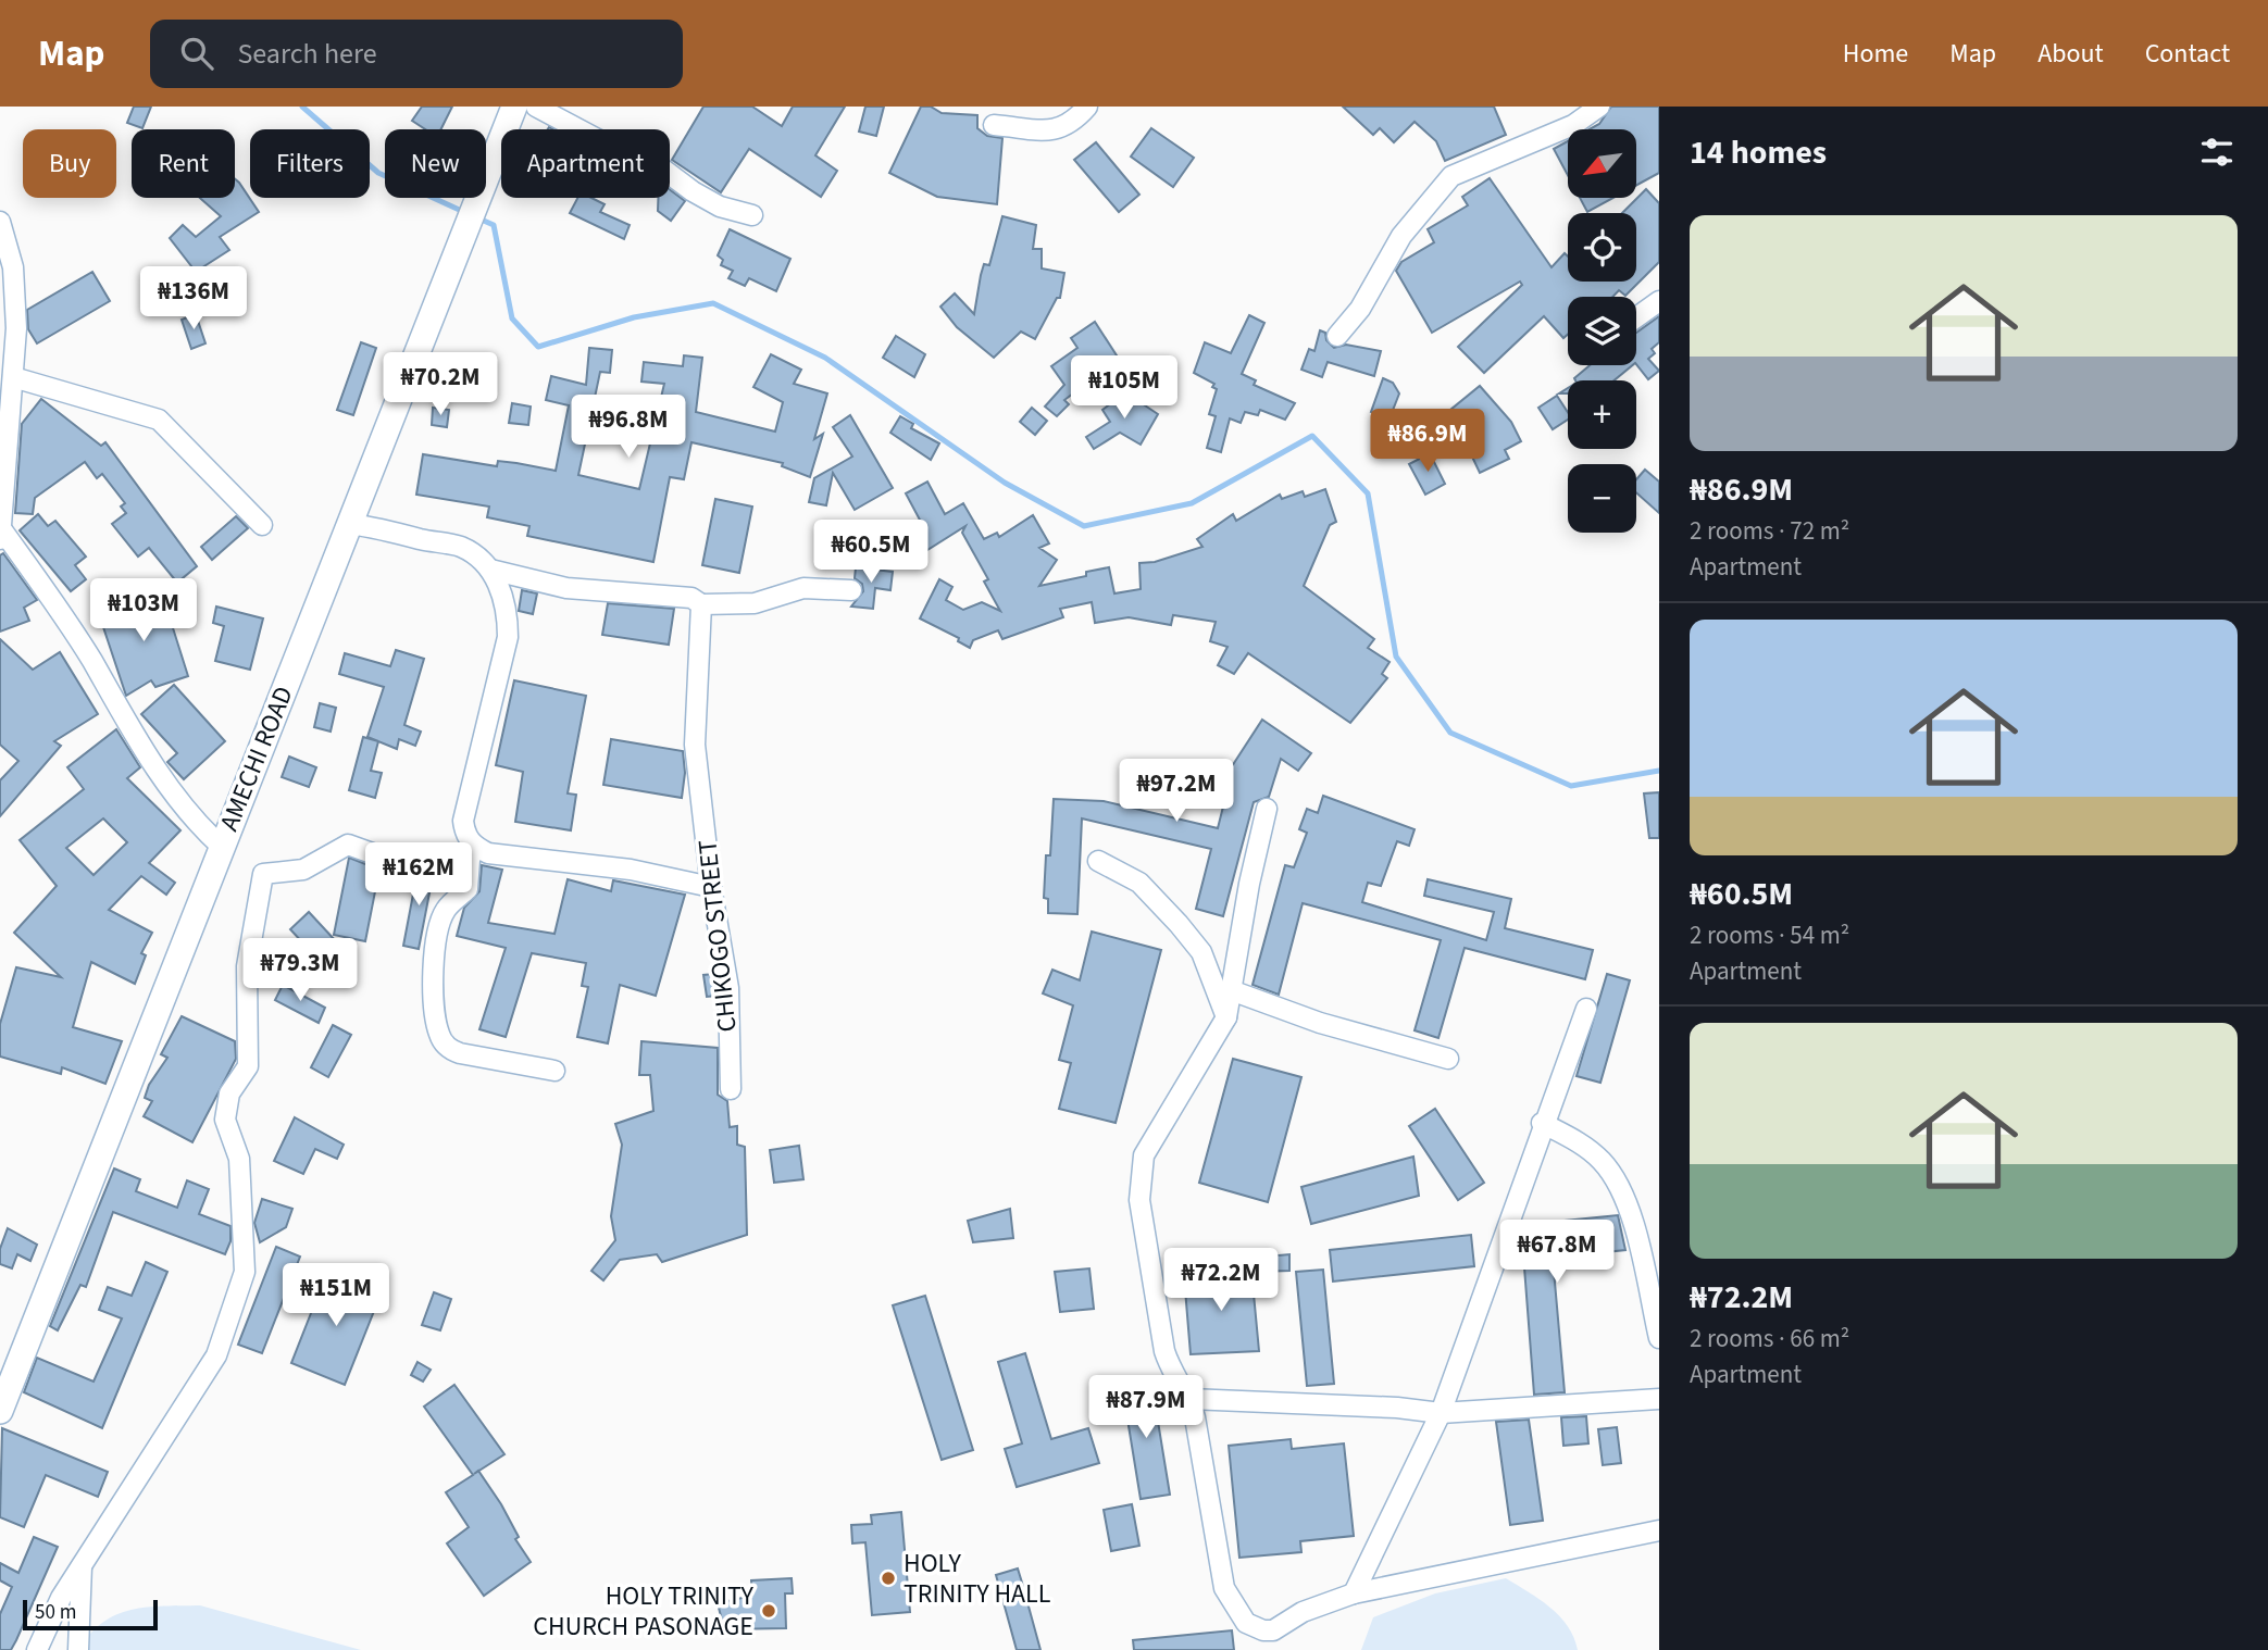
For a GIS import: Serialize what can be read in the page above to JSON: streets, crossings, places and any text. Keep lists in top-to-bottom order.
{
  "streets": {
    "main road": ["AMECHI ROAD"],
    "street": ["CHIKOGO STREET"]
  },
  "places": ["HOLY TRINITY HALL", "HOLY TRINITY CHURCH PASONAGE"],
  "scale_bar": "50 m",
  "north": "bottom left",
  "page": {
    "header": "Map",
    "search": "Search here",
    "nav": [
      "Home",
      "Map",
      "About",
      "Contact"
    ],
    "heading": "14 homes",
    "map_buttons": ["+", "−"],
    "chip": [
      "Buy",
      "Rent",
      "Filters",
      "New",
      "Apartment"
    ],
    "list": [
      {
        "name": "₦86.9M",
        "note": "2 rooms · 72 m² · Apartment"
      },
      {
        "name": "₦60.5M",
        "note": "2 rooms · 54 m² · Apartment"
      },
      {
        "name": "₦72.2M",
        "note": "2 rooms · 66 m² · Apartment"
      }
    ],
    "price": [
      "₦136M",
      "₦70.2M",
      "₦105M",
      "₦96.8M",
      "₦86.9M",
      "₦60.5M",
      "₦103M",
      "₦97.2M",
      "₦162M",
      "₦79.3M",
      "₦67.8M",
      "₦72.2M",
      "₦151M",
      "₦87.9M"
    ],
    "scale": "50 m"
  }
}
